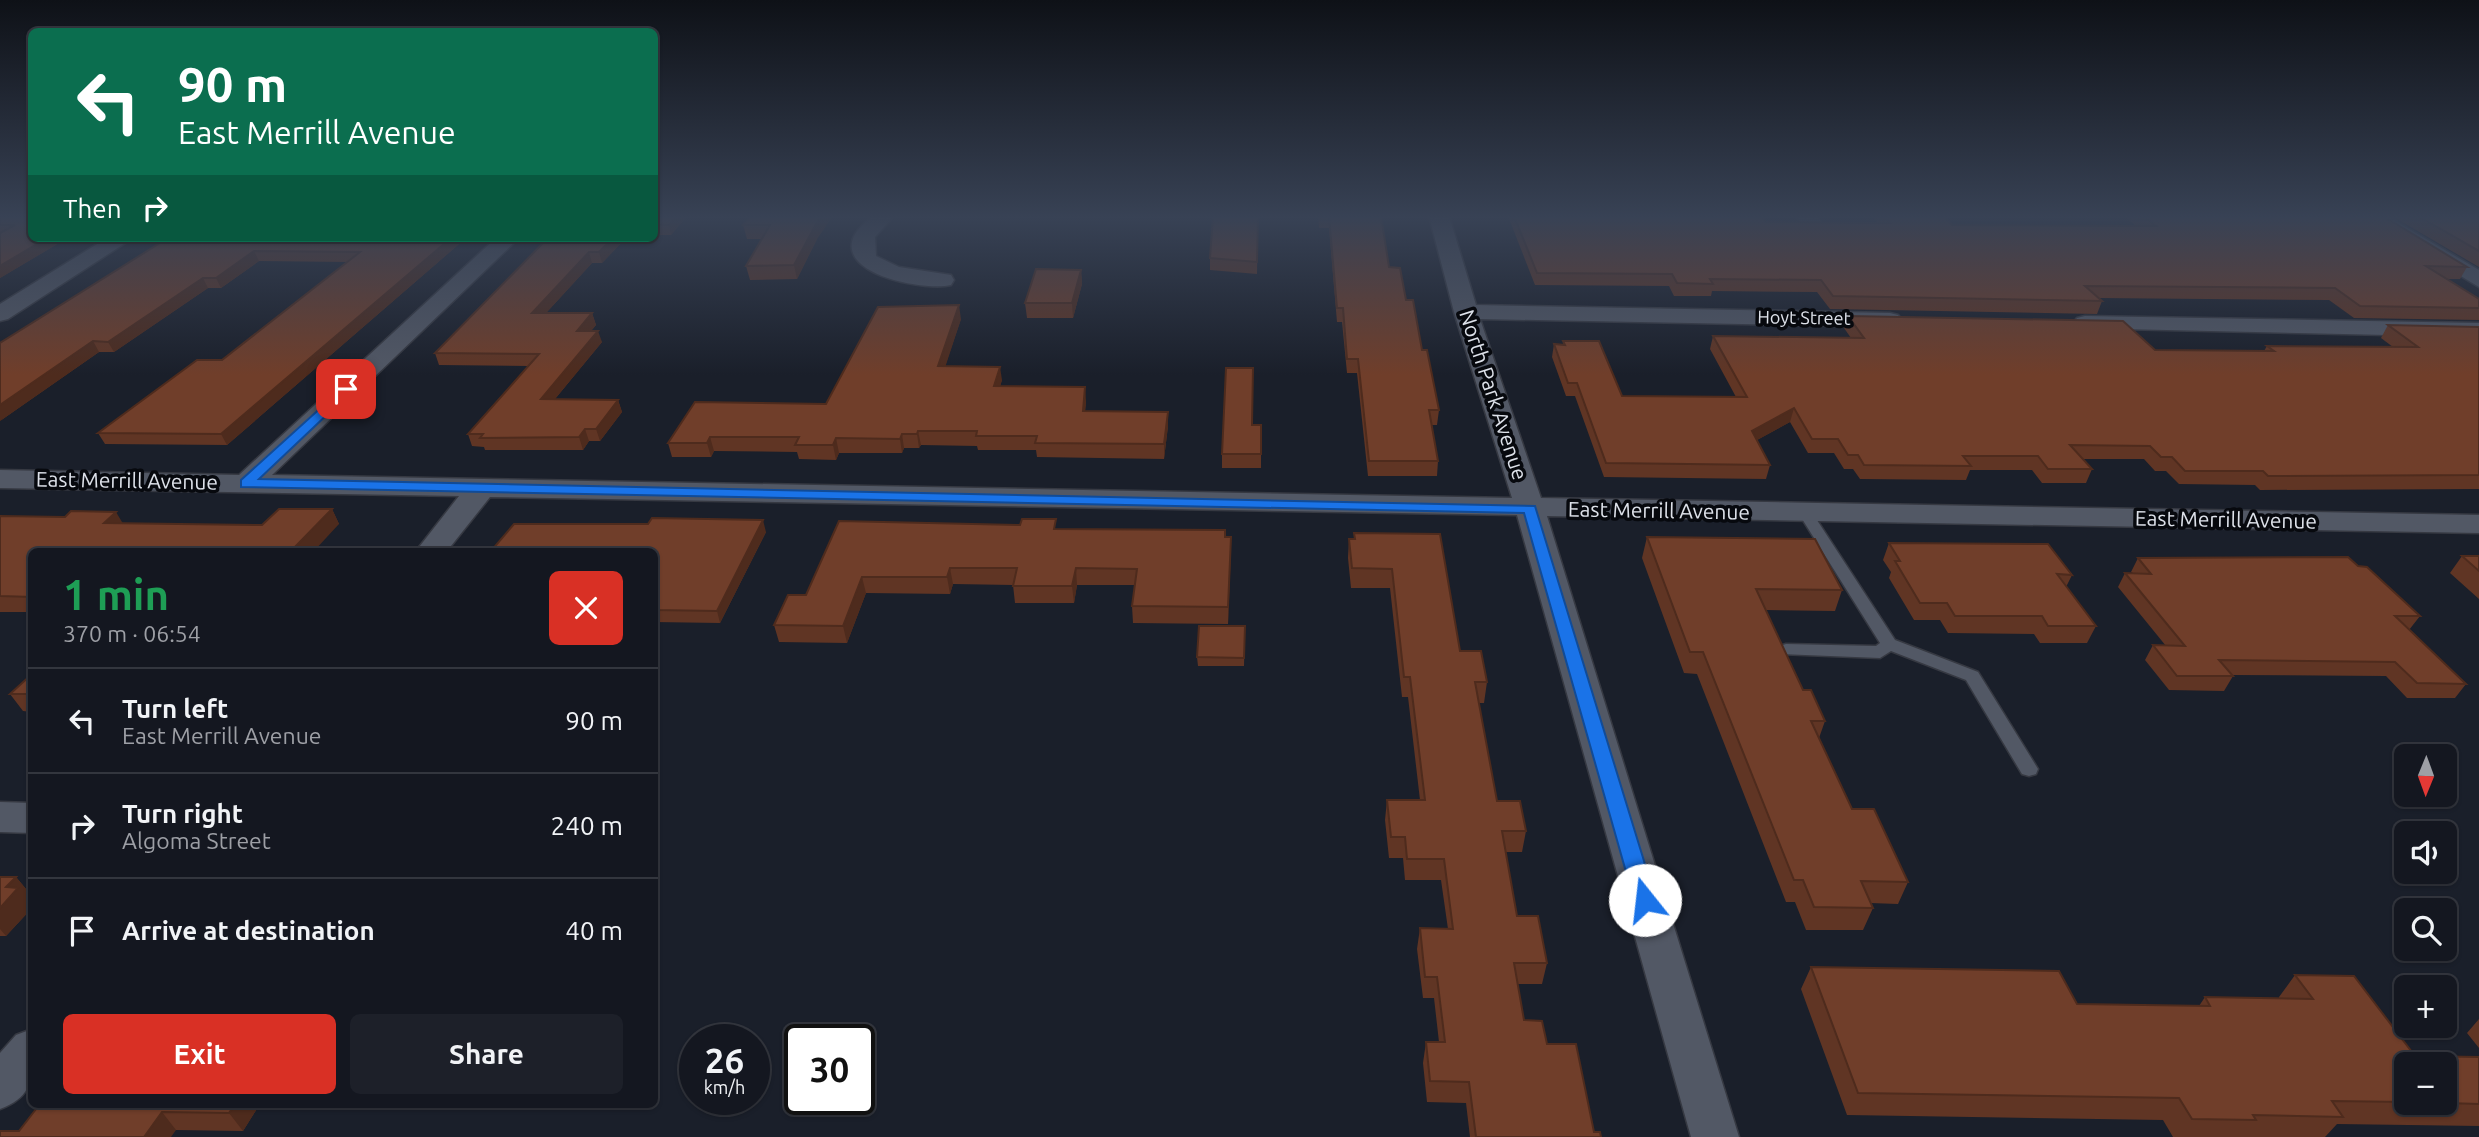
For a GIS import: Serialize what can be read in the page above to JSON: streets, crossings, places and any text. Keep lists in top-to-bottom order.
{
  "streets": {
    "street": ["Hoyt Street", "North Park Avenue", "East Merrill Avenue"]
  },
  "crossings": [
    ["Hoyt Street", "North Park Avenue"],
    ["North Park Avenue", "East Merrill Avenue"]
  ],
  "north": "bottom",
  "page": {
    "turn": ["90 m", "East Merrill Avenue"],
    "then": "Then",
    "heading": ["1 min", "370 m · 06:54"],
    "list": [
      {
        "name": "Turn left",
        "note": "East Merrill Avenue",
        "value": "90 m"
      },
      {
        "name": "Turn right",
        "note": "Algoma Street",
        "value": "240 m"
      },
      {
        "name": "Arrive at destination",
        "value": "40 m"
      }
    ],
    "map_buttons": ["+", "−"],
    "buttons": ["Exit", "Share"],
    "speed": "26 km/h",
    "limit": "30"
  }
}
